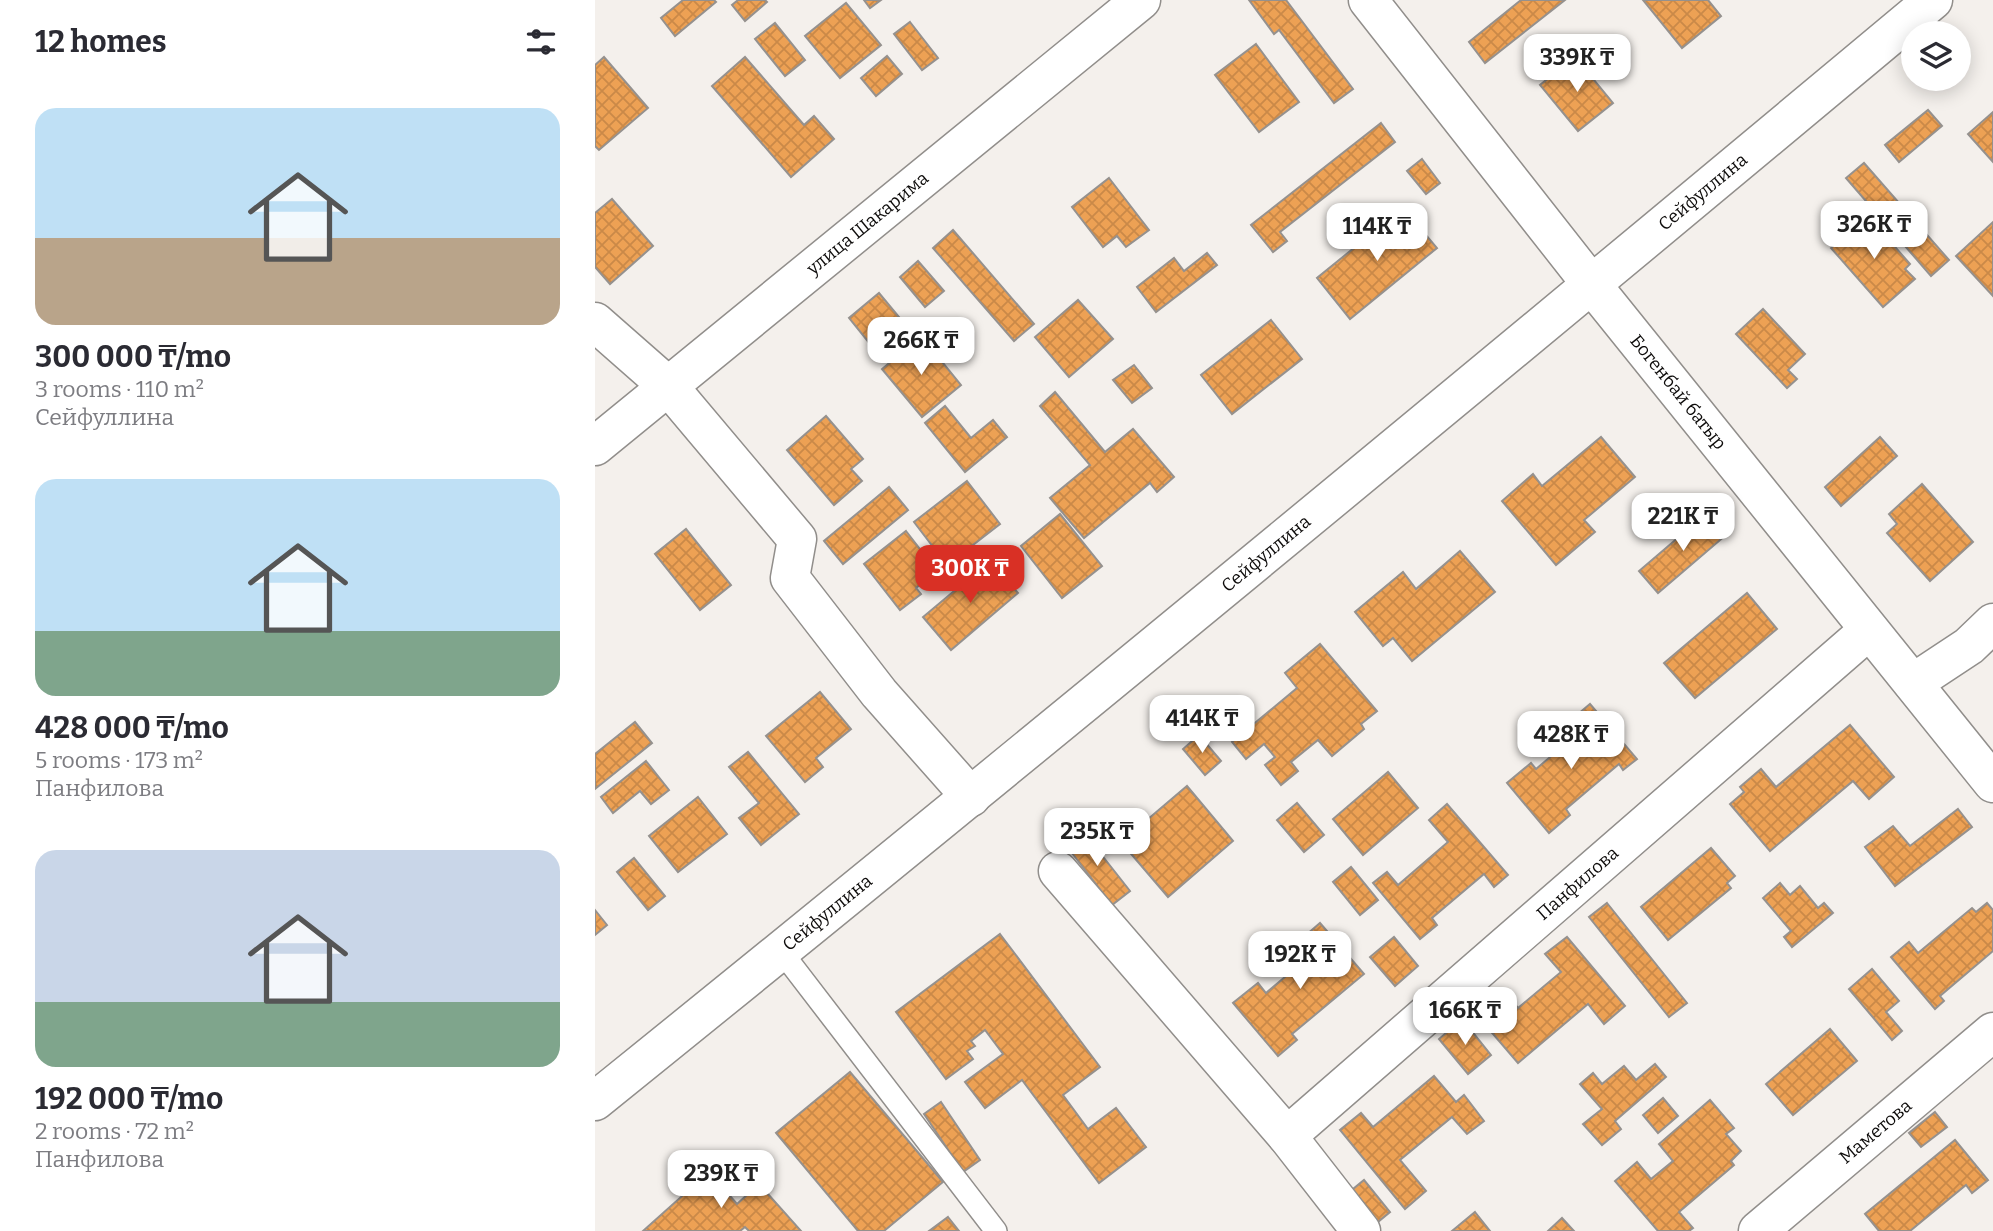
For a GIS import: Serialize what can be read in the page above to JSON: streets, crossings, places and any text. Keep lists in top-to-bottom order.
{
  "streets": {
    "street": [
      "Сейфуллина",
      "улица Шакарима",
      "Богенбай батыр",
      "Панфилова",
      "Маметова"
    ]
  },
  "crossings": [
    ["Сейфуллина", "Богенбай батыр"],
    ["Богенбай батыр", "Панфилова"]
  ],
  "page": {
    "heading": "12 homes",
    "price": [
      "339K ₸",
      "326K ₸",
      "114K ₸",
      "266K ₸",
      "221K ₸",
      "300K ₸",
      "414K ₸",
      "428K ₸",
      "235K ₸",
      "192K ₸",
      "166K ₸",
      "239K ₸"
    ],
    "list": [
      {
        "name": "300 000 ₸/mo",
        "note": "3 rooms · 110 m² · Сейфуллина"
      },
      {
        "name": "428 000 ₸/mo",
        "note": "5 rooms · 173 m² · Панфилова"
      },
      {
        "name": "192 000 ₸/mo",
        "note": "2 rooms · 72 m² · Панфилова"
      }
    ]
  }
}
